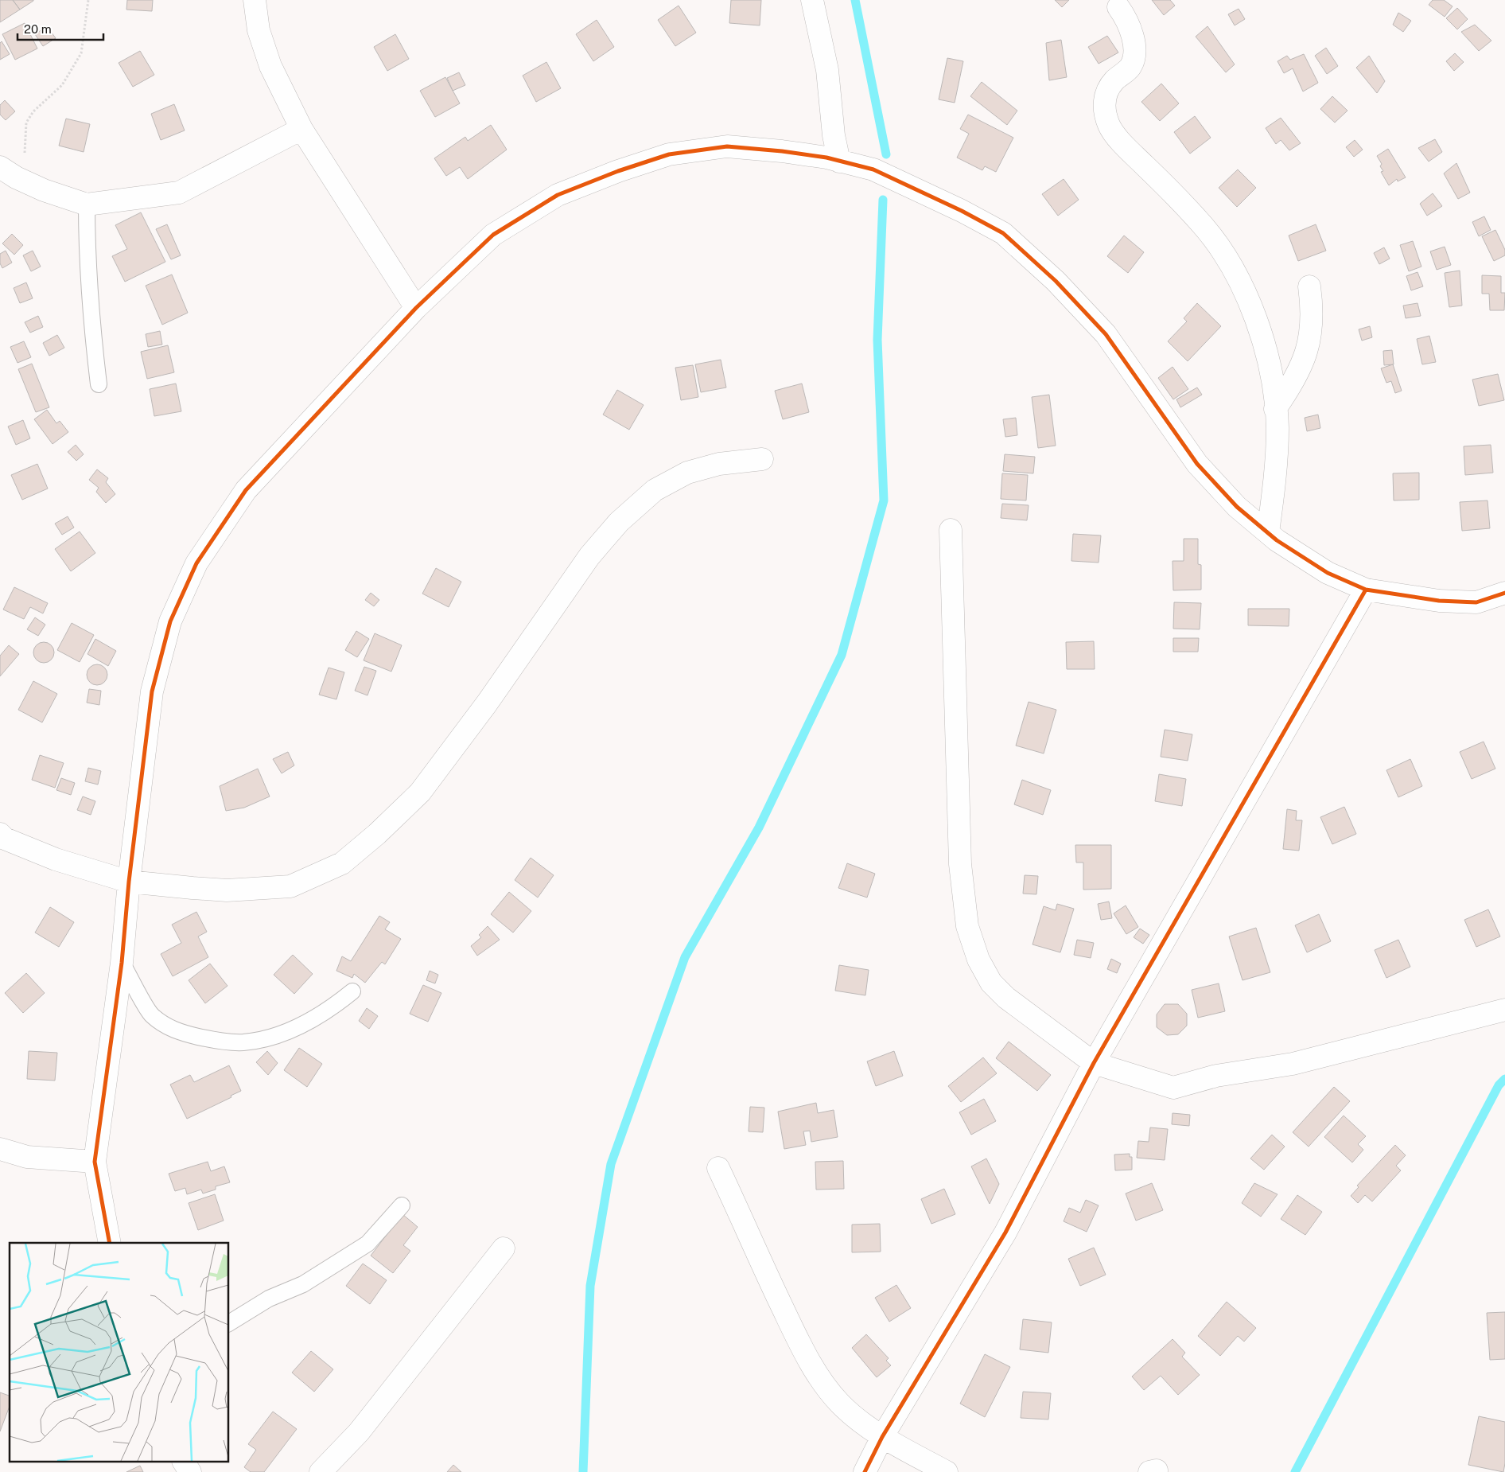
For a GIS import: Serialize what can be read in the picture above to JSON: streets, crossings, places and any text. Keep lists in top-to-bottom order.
{
  "scale_bar": "20 m"
}
